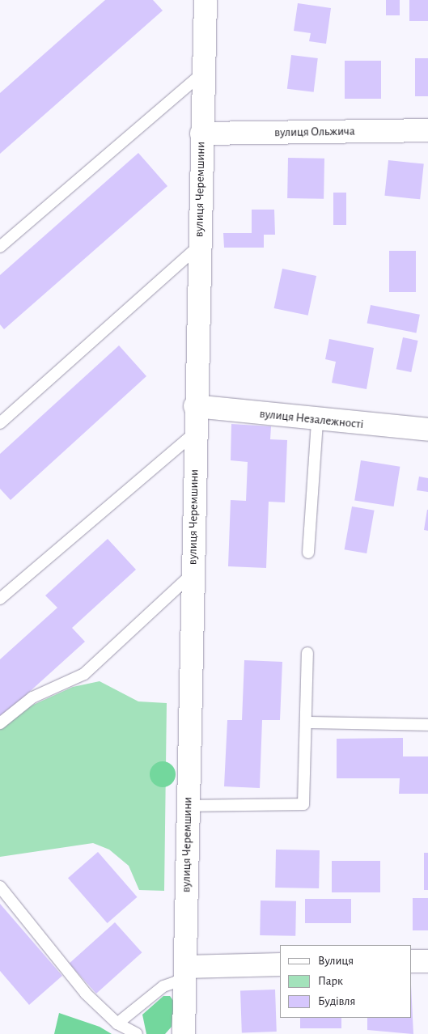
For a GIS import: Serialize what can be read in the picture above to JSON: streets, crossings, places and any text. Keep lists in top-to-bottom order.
{
  "streets": {
    "street": ["вулиця Ольжича", "вулиця Черемшини", "вулиця Незалежності"]
  },
  "crossings": [
    ["вулиця Ольжича", "вулиця Черемшини"],
    ["вулиця Черемшини", "вулиця Незалежності"]
  ],
  "legend": ["Вулиця", "Парк", "Будівля"]
}
